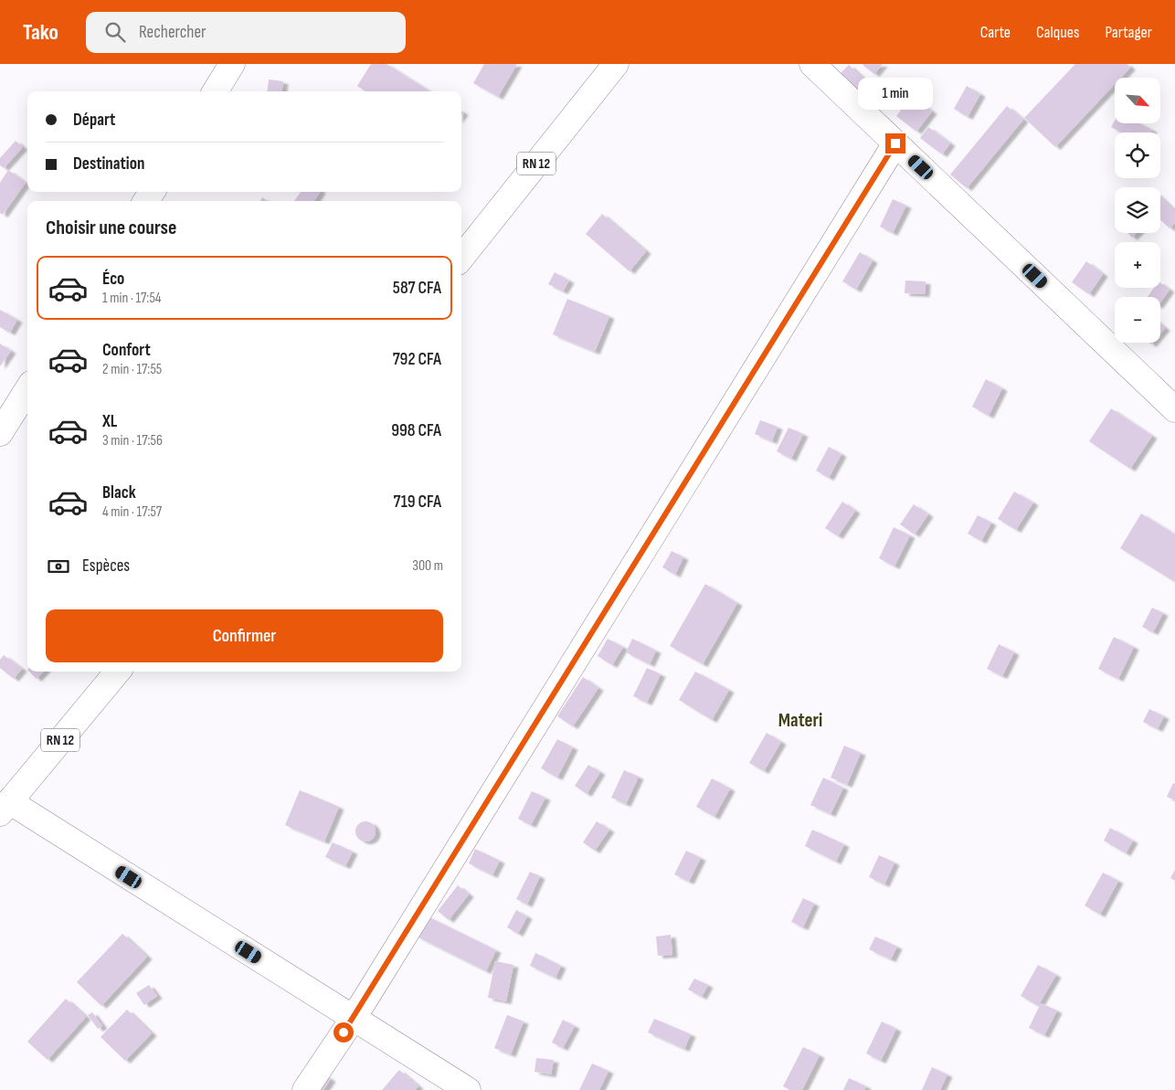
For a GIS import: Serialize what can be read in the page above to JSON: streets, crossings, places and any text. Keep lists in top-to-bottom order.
{
  "streets": {
    "street": ["RN 12"]
  },
  "districts": ["Materi"],
  "north": "bottom right",
  "page": {
    "header": "Tako",
    "search": "Rechercher",
    "nav": ["Carte", "Calques", "Partager"],
    "map_buttons": ["+", "−"],
    "bubble": "1 min",
    "banner": ["Départ", "Destination"],
    "heading": "Choisir une course",
    "list": [
      {
        "name": "Éco",
        "note": "1 min · 17:54",
        "value": "587 CFA"
      },
      {
        "name": "Confort",
        "note": "2 min · 17:55",
        "value": "792 CFA"
      },
      {
        "name": "XL",
        "note": "3 min · 17:56",
        "value": "998 CFA"
      },
      {
        "name": "Black",
        "note": "4 min · 17:57",
        "value": "719 CFA"
      }
    ],
    "pay": ["Espèces", "300 m"],
    "buttons": "Confirmer"
  }
}
